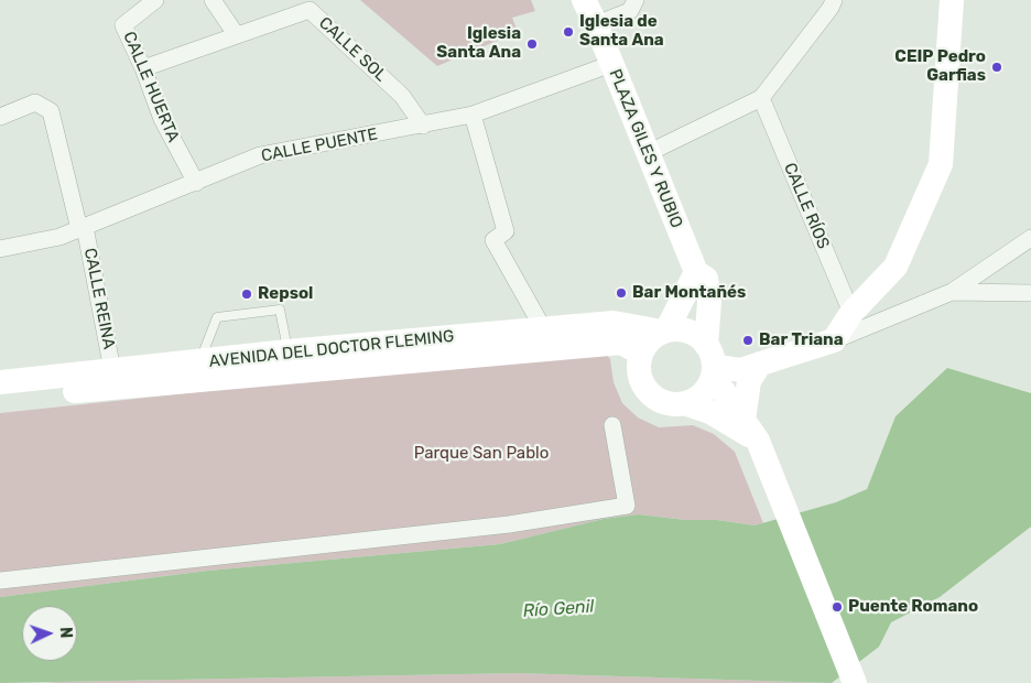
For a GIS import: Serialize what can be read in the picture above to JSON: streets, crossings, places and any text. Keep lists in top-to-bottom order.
{
  "streets": {
    "street": [
      "CALLE SOL",
      "CALLE HUERTA",
      "CALLE PUENTE",
      "PLAZA GILES Y RUBIO",
      "CALLE RÍOS",
      "CALLE REINA",
      "AVENIDA DEL DOCTOR FLEMING"
    ]
  },
  "crossings": [
    ["CALLE SOL", "CALLE HUERTA"],
    ["CALLE SOL", "CALLE PUENTE"],
    ["CALLE HUERTA", "CALLE PUENTE"],
    ["CALLE PUENTE", "PLAZA GILES Y RUBIO"],
    ["CALLE PUENTE", "CALLE REINA"],
    ["PLAZA GILES Y RUBIO", "AVENIDA DEL DOCTOR FLEMING"],
    ["CALLE REINA", "AVENIDA DEL DOCTOR FLEMING"]
  ],
  "water": ["Río Genil"],
  "parks": ["Parque San Pablo"],
  "places": [
    "Iglesia de Santa Ana",
    "Iglesia Santa Ana",
    "CEIP Pedro Garfias",
    "Bar Montañés",
    "Repsol",
    "Bar Triana",
    "Puente Romano"
  ],
  "north": "right"
}
